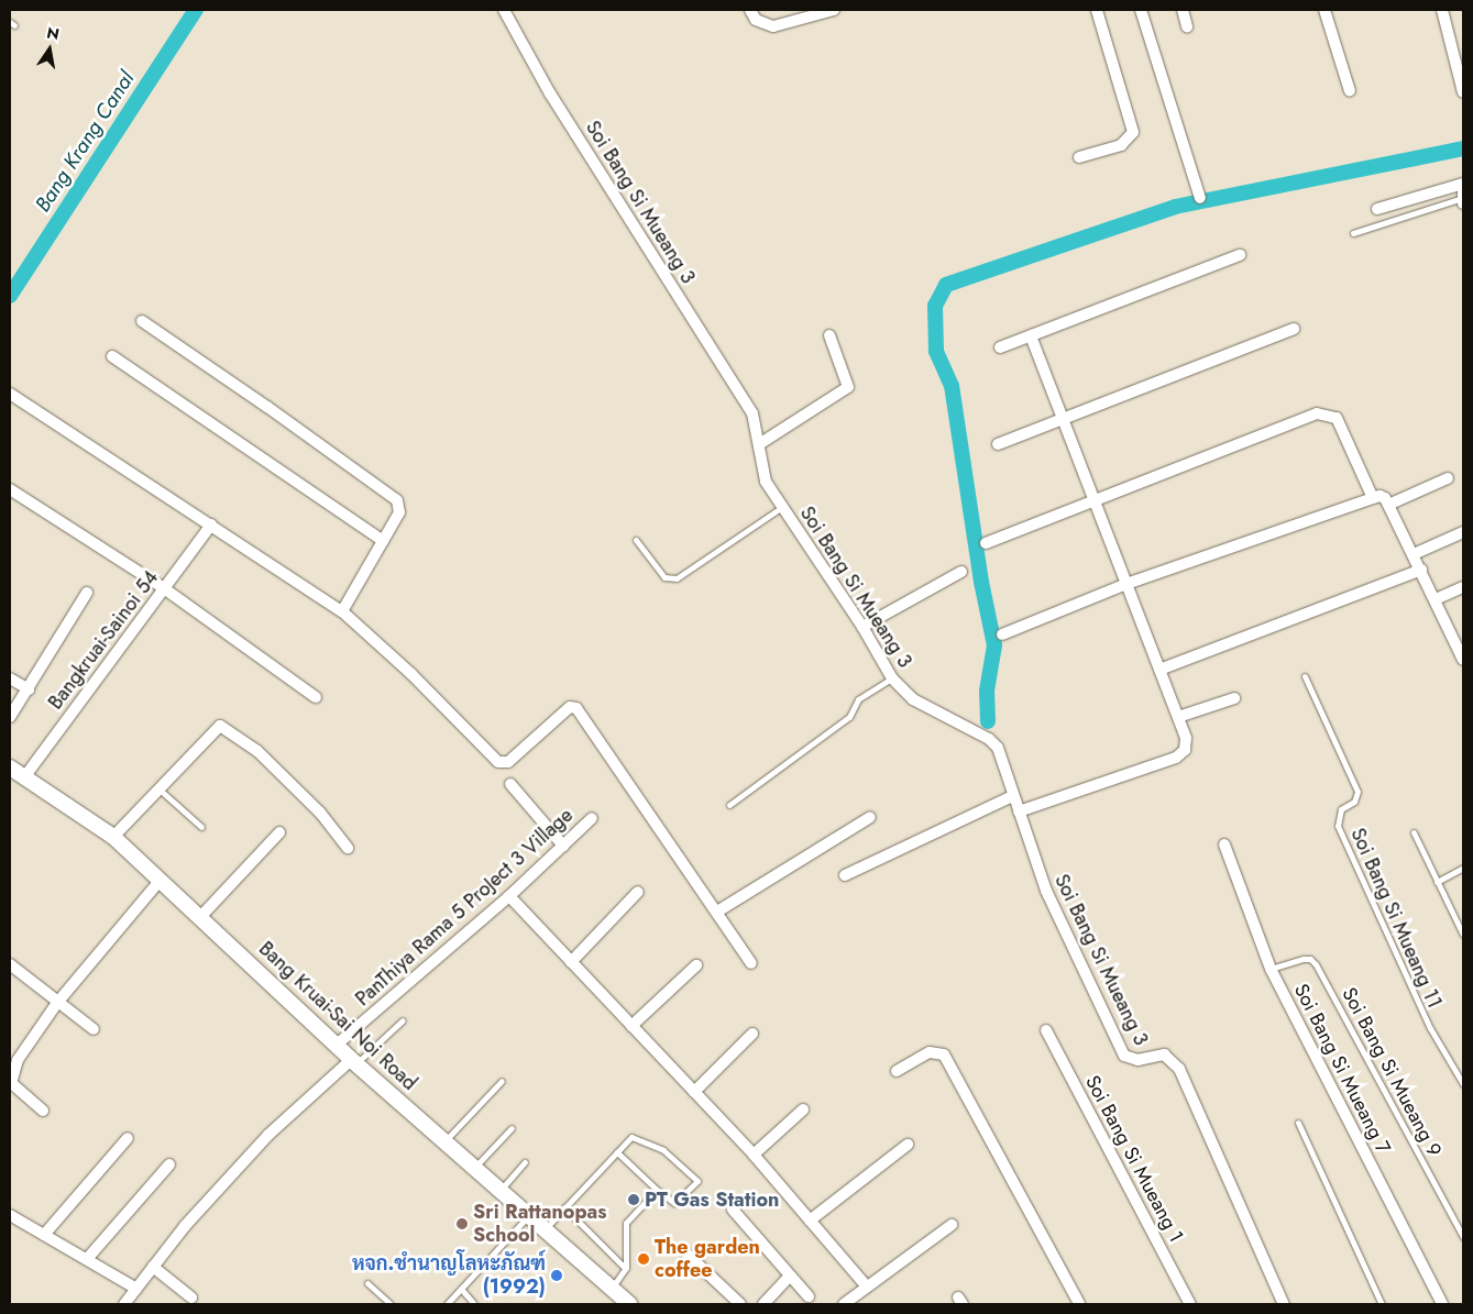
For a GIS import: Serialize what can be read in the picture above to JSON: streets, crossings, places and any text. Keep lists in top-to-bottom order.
{
  "streets": {
    "main road": ["Bang Kruai-Sai Noi Road"],
    "street": [
      "Soi Bang Si Mueang 3",
      "Bangkruai-Sainoi 54",
      "PanThiya Rama 5 ProJect 3 Village",
      "Soi Bang Si Mueang 7",
      "Soi Bang Si Mueang 1"
    ],
    "lane": ["Soi Bang Si Mueang 11", "Soi Bang Si Mueang 9"]
  },
  "crossings": [
    ["Bangkruai-Sainoi 54", "Bang Kruai-Sai Noi Road"],
    ["PanThiya Rama 5 ProJect 3 Village", "Bang Kruai-Sai Noi Road"],
    ["Soi Bang Si Mueang 7", "Soi Bang Si Mueang 9"]
  ],
  "water": ["Bang Krang Canal"],
  "places": [
    "PT Gas Station",
    "Sri Rattanopas School",
    "The garden coffee",
    "หจก.ชำนาญโลหะภัณฑ์ (1992)"
  ],
  "north": "top"
}
